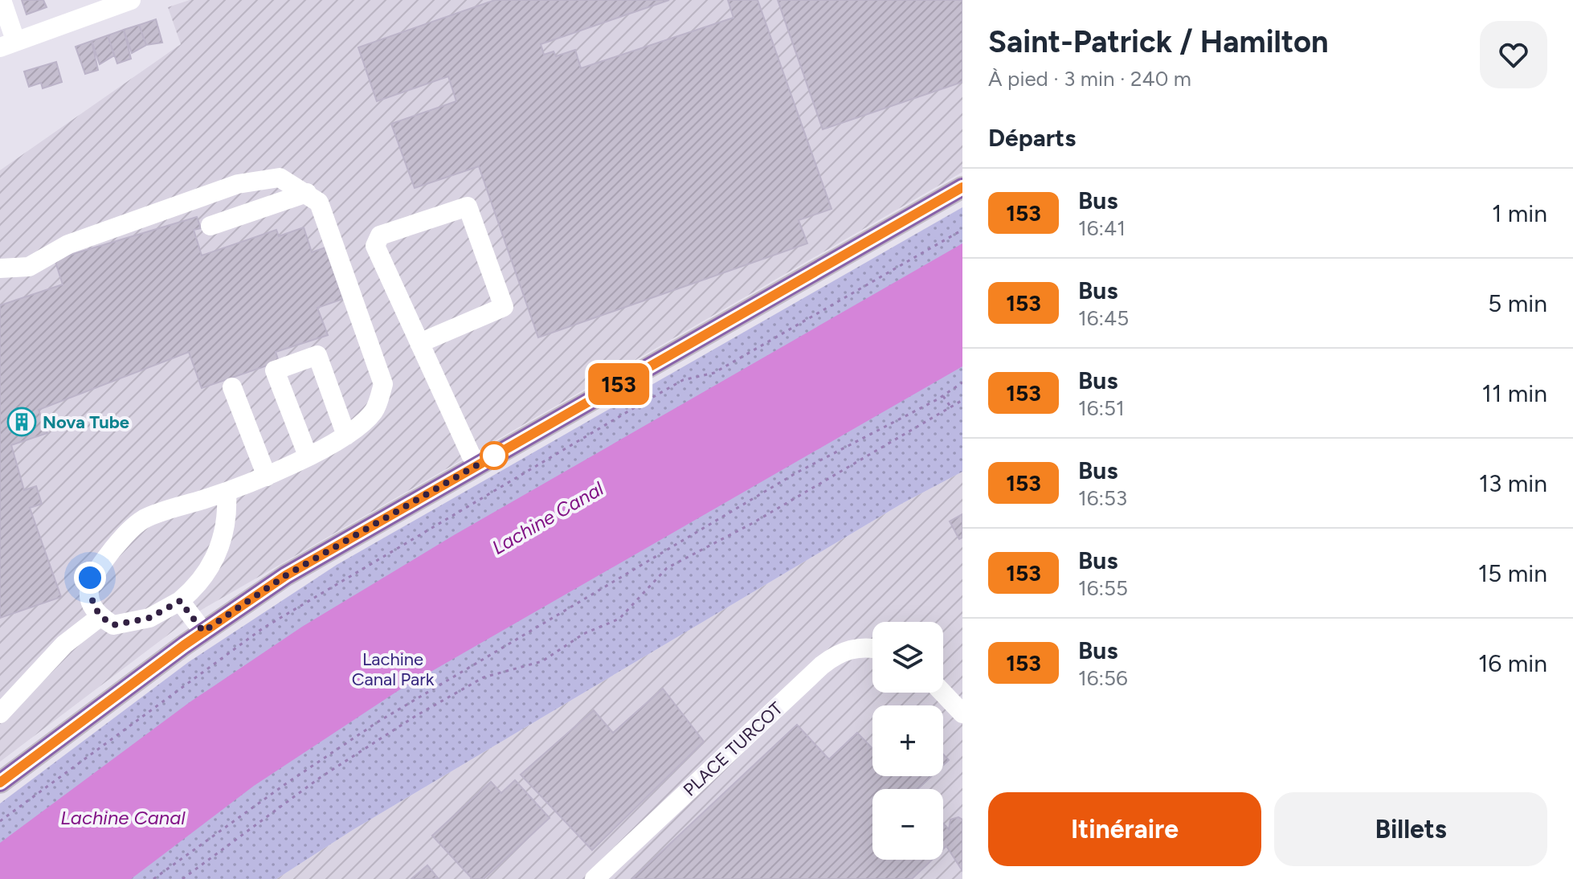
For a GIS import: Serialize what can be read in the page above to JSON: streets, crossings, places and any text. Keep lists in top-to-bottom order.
{
  "streets": {
    "street": ["PLACE TURCOT"]
  },
  "water": ["Lachine Canal"],
  "parks": ["Lachine Canal Park"],
  "places": {
    "building": ["Nova Tube"]
  },
  "lines": ["bus line 153"],
  "page": {
    "on_map": "153",
    "heading": [
      ["Saint-Patrick / Hamilton", "À pied · 3 min · 240 m"],
      "Départs"
    ],
    "list": [
      {
        "mark": "153",
        "name": "Bus",
        "note": "16:41",
        "value": "1 min"
      },
      {
        "mark": "153",
        "name": "Bus",
        "note": "16:45",
        "value": "5 min"
      },
      {
        "mark": "153",
        "name": "Bus",
        "note": "16:51",
        "value": "11 min"
      },
      {
        "mark": "153",
        "name": "Bus",
        "note": "16:53",
        "value": "13 min"
      },
      {
        "mark": "153",
        "name": "Bus",
        "note": "16:55",
        "value": "15 min"
      },
      {
        "mark": "153",
        "name": "Bus",
        "note": "16:56",
        "value": "16 min"
      }
    ],
    "map_buttons": ["+", "−"],
    "buttons": ["Itinéraire", "Billets"]
  }
}
